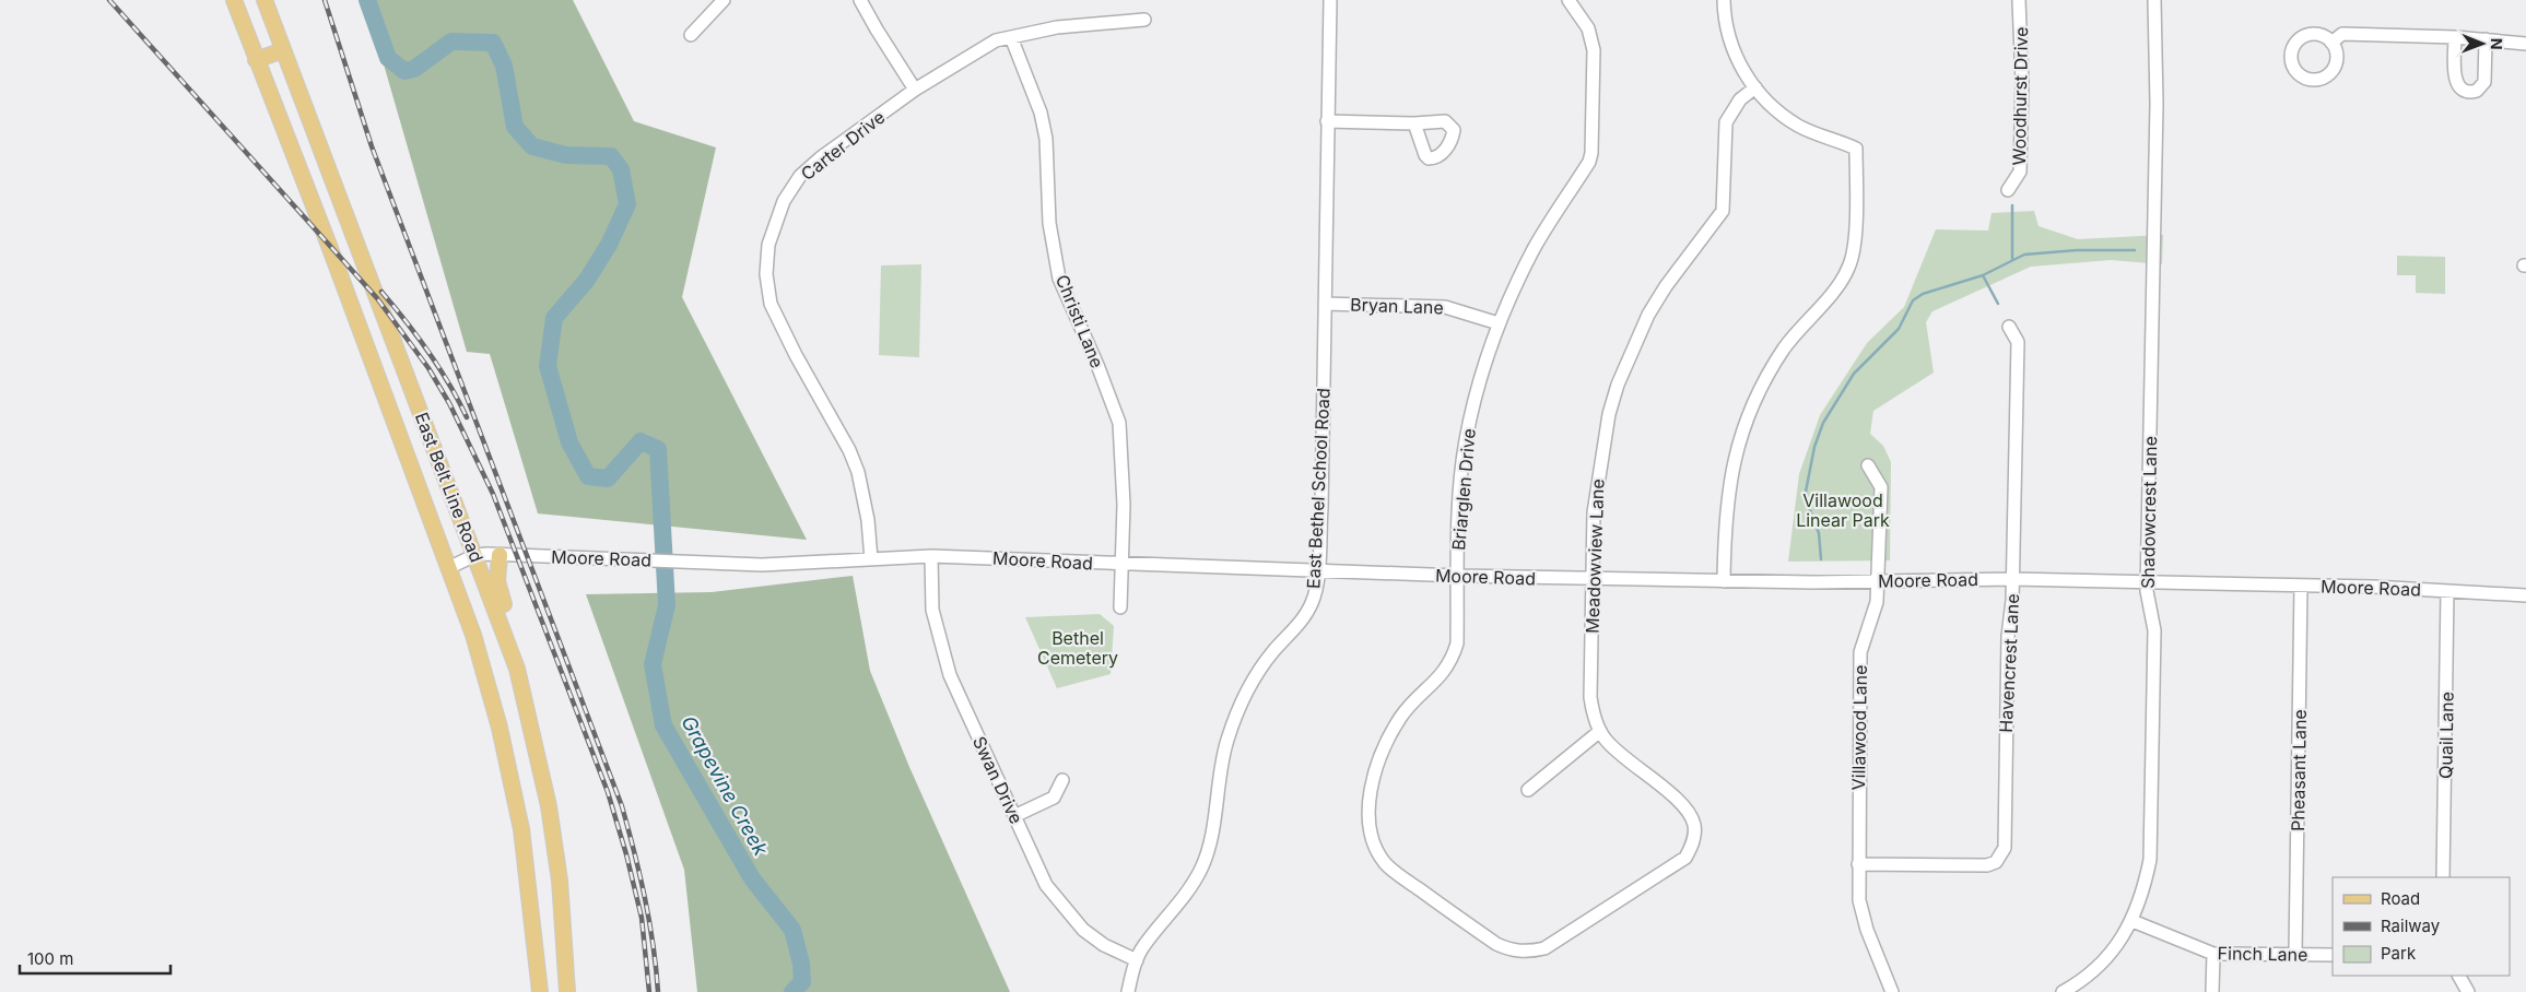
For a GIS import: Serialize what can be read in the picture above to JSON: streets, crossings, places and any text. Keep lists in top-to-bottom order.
{
  "streets": {
    "main road": ["East Belt Line Road"],
    "street": [
      "Woodhurst Drive",
      "Carter Drive",
      "Bryan Lane",
      "Christi Lane",
      "East Bethel School Road",
      "Briarglen Drive",
      "Shadowcrest Lane",
      "Meadowview Lane",
      "Moore Road",
      "Havencrest Lane",
      "Villawood Lane",
      "Quail Lane",
      "Pheasant Lane",
      "Swan Drive",
      "Finch Lane"
    ]
  },
  "crossings": [
    ["Carter Drive", "Christi Lane"],
    ["Carter Drive", "Moore Road"],
    ["Bryan Lane", "East Bethel School Road"],
    ["Bryan Lane", "Briarglen Drive"],
    ["Christi Lane", "Moore Road"],
    ["East Belt Line Road", "Moore Road"],
    ["East Bethel School Road", "Moore Road"],
    ["East Bethel School Road", "Swan Drive"],
    ["Briarglen Drive", "Meadowview Lane"],
    ["Briarglen Drive", "Moore Road"],
    ["Shadowcrest Lane", "Moore Road"],
    ["Shadowcrest Lane", "Finch Lane"],
    ["Meadowview Lane", "Moore Road"],
    ["Moore Road", "Havencrest Lane"],
    ["Moore Road", "Villawood Lane"],
    ["Moore Road", "Quail Lane"],
    ["Moore Road", "Pheasant Lane"],
    ["Moore Road", "Swan Drive"],
    ["Havencrest Lane", "Villawood Lane"],
    ["Pheasant Lane", "Finch Lane"]
  ],
  "water": ["Grapevine Creek"],
  "parks": ["Villawood Linear Park", "Bethel Cemetery"],
  "legend": ["Road", "Railway", "Park"],
  "scale_bar": "100 m",
  "north": "right"
}
